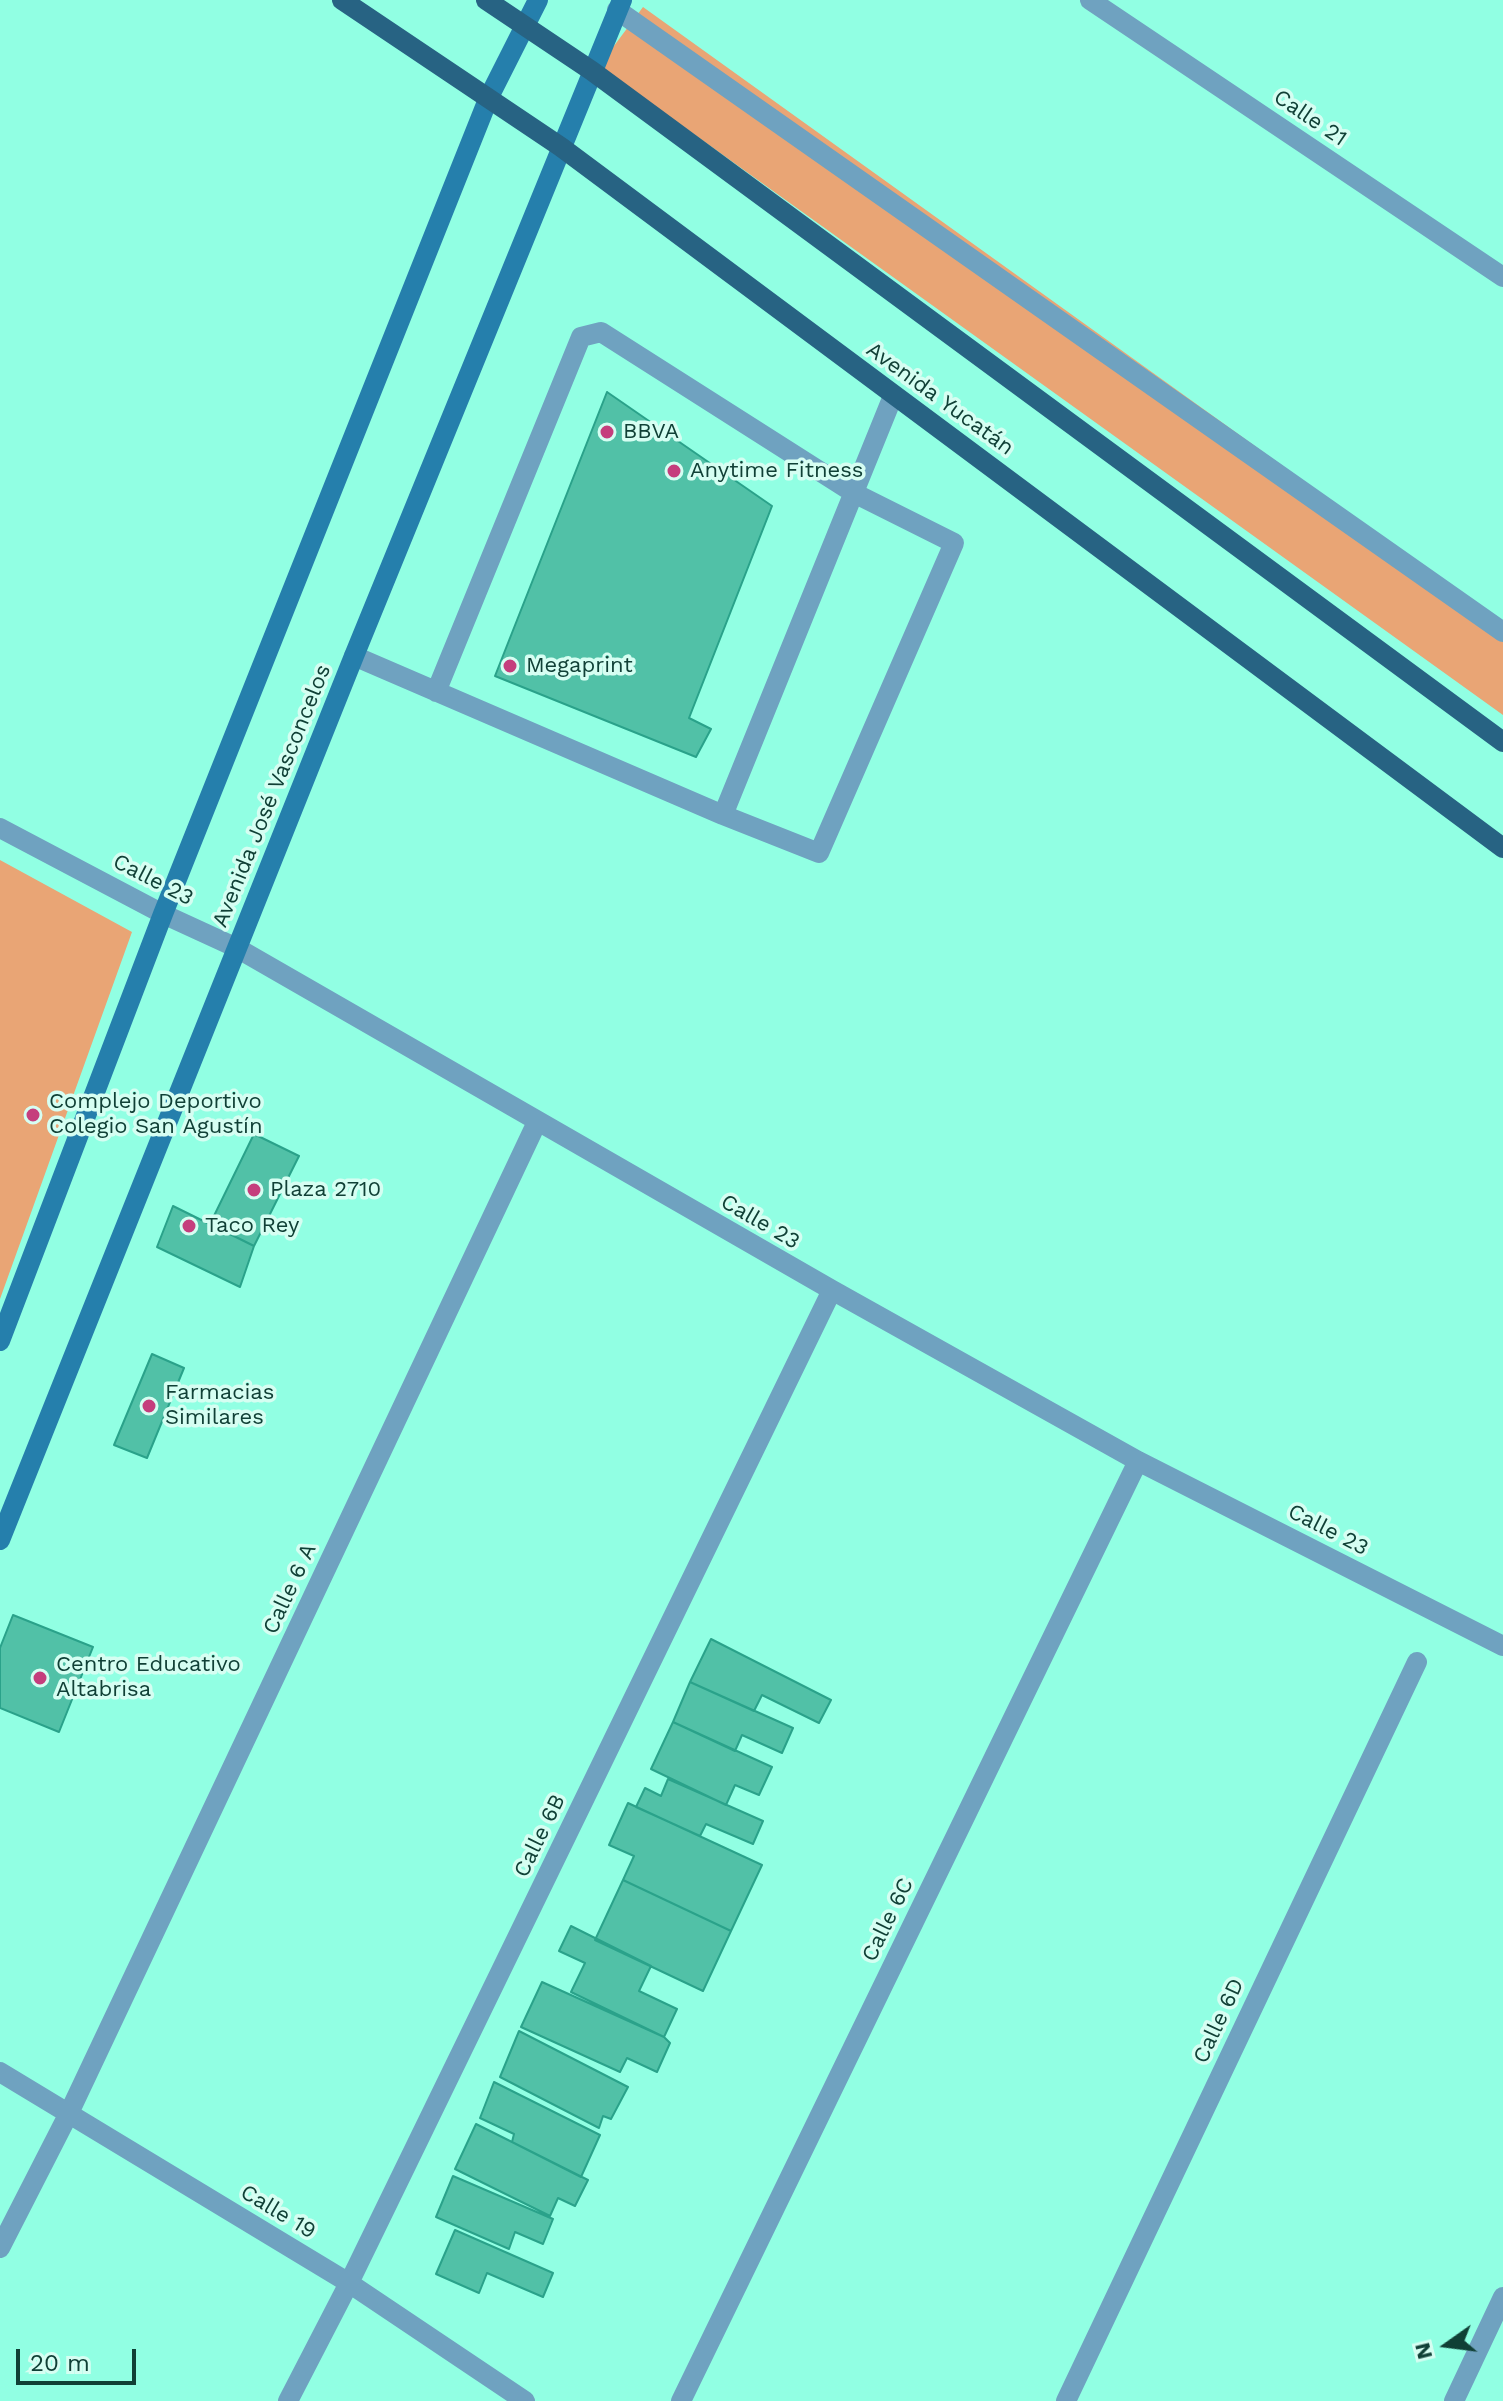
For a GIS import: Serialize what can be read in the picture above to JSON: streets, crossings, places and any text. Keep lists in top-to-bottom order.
{
  "streets": {
    "main road": ["Avenida Yucatán", "Avenida José Vasconcelos"],
    "street": [
      "Calle 21",
      "Calle 23",
      "Calle 6 A",
      "Calle 6B",
      "Calle 6C",
      "Calle 6D",
      "Calle 19"
    ]
  },
  "crossings": [
    ["Avenida Yucatán", "Avenida José Vasconcelos"],
    ["Avenida José Vasconcelos", "Calle 23"],
    ["Calle 23", "Calle 6 A"],
    ["Calle 23", "Calle 6B"],
    ["Calle 23", "Calle 6C"],
    ["Calle 6 A", "Calle 19"],
    ["Calle 6B", "Calle 19"]
  ],
  "places": [
    "BBVA",
    "Anytime Fitness",
    "Megaprint",
    "Complejo Deportivo Colegio San Agustín",
    "Plaza 2710",
    "Taco Rey",
    "Farmacias Similares",
    "Centro Educativo Altabrisa"
  ],
  "scale_bar": "20 m",
  "north": "left"
}
